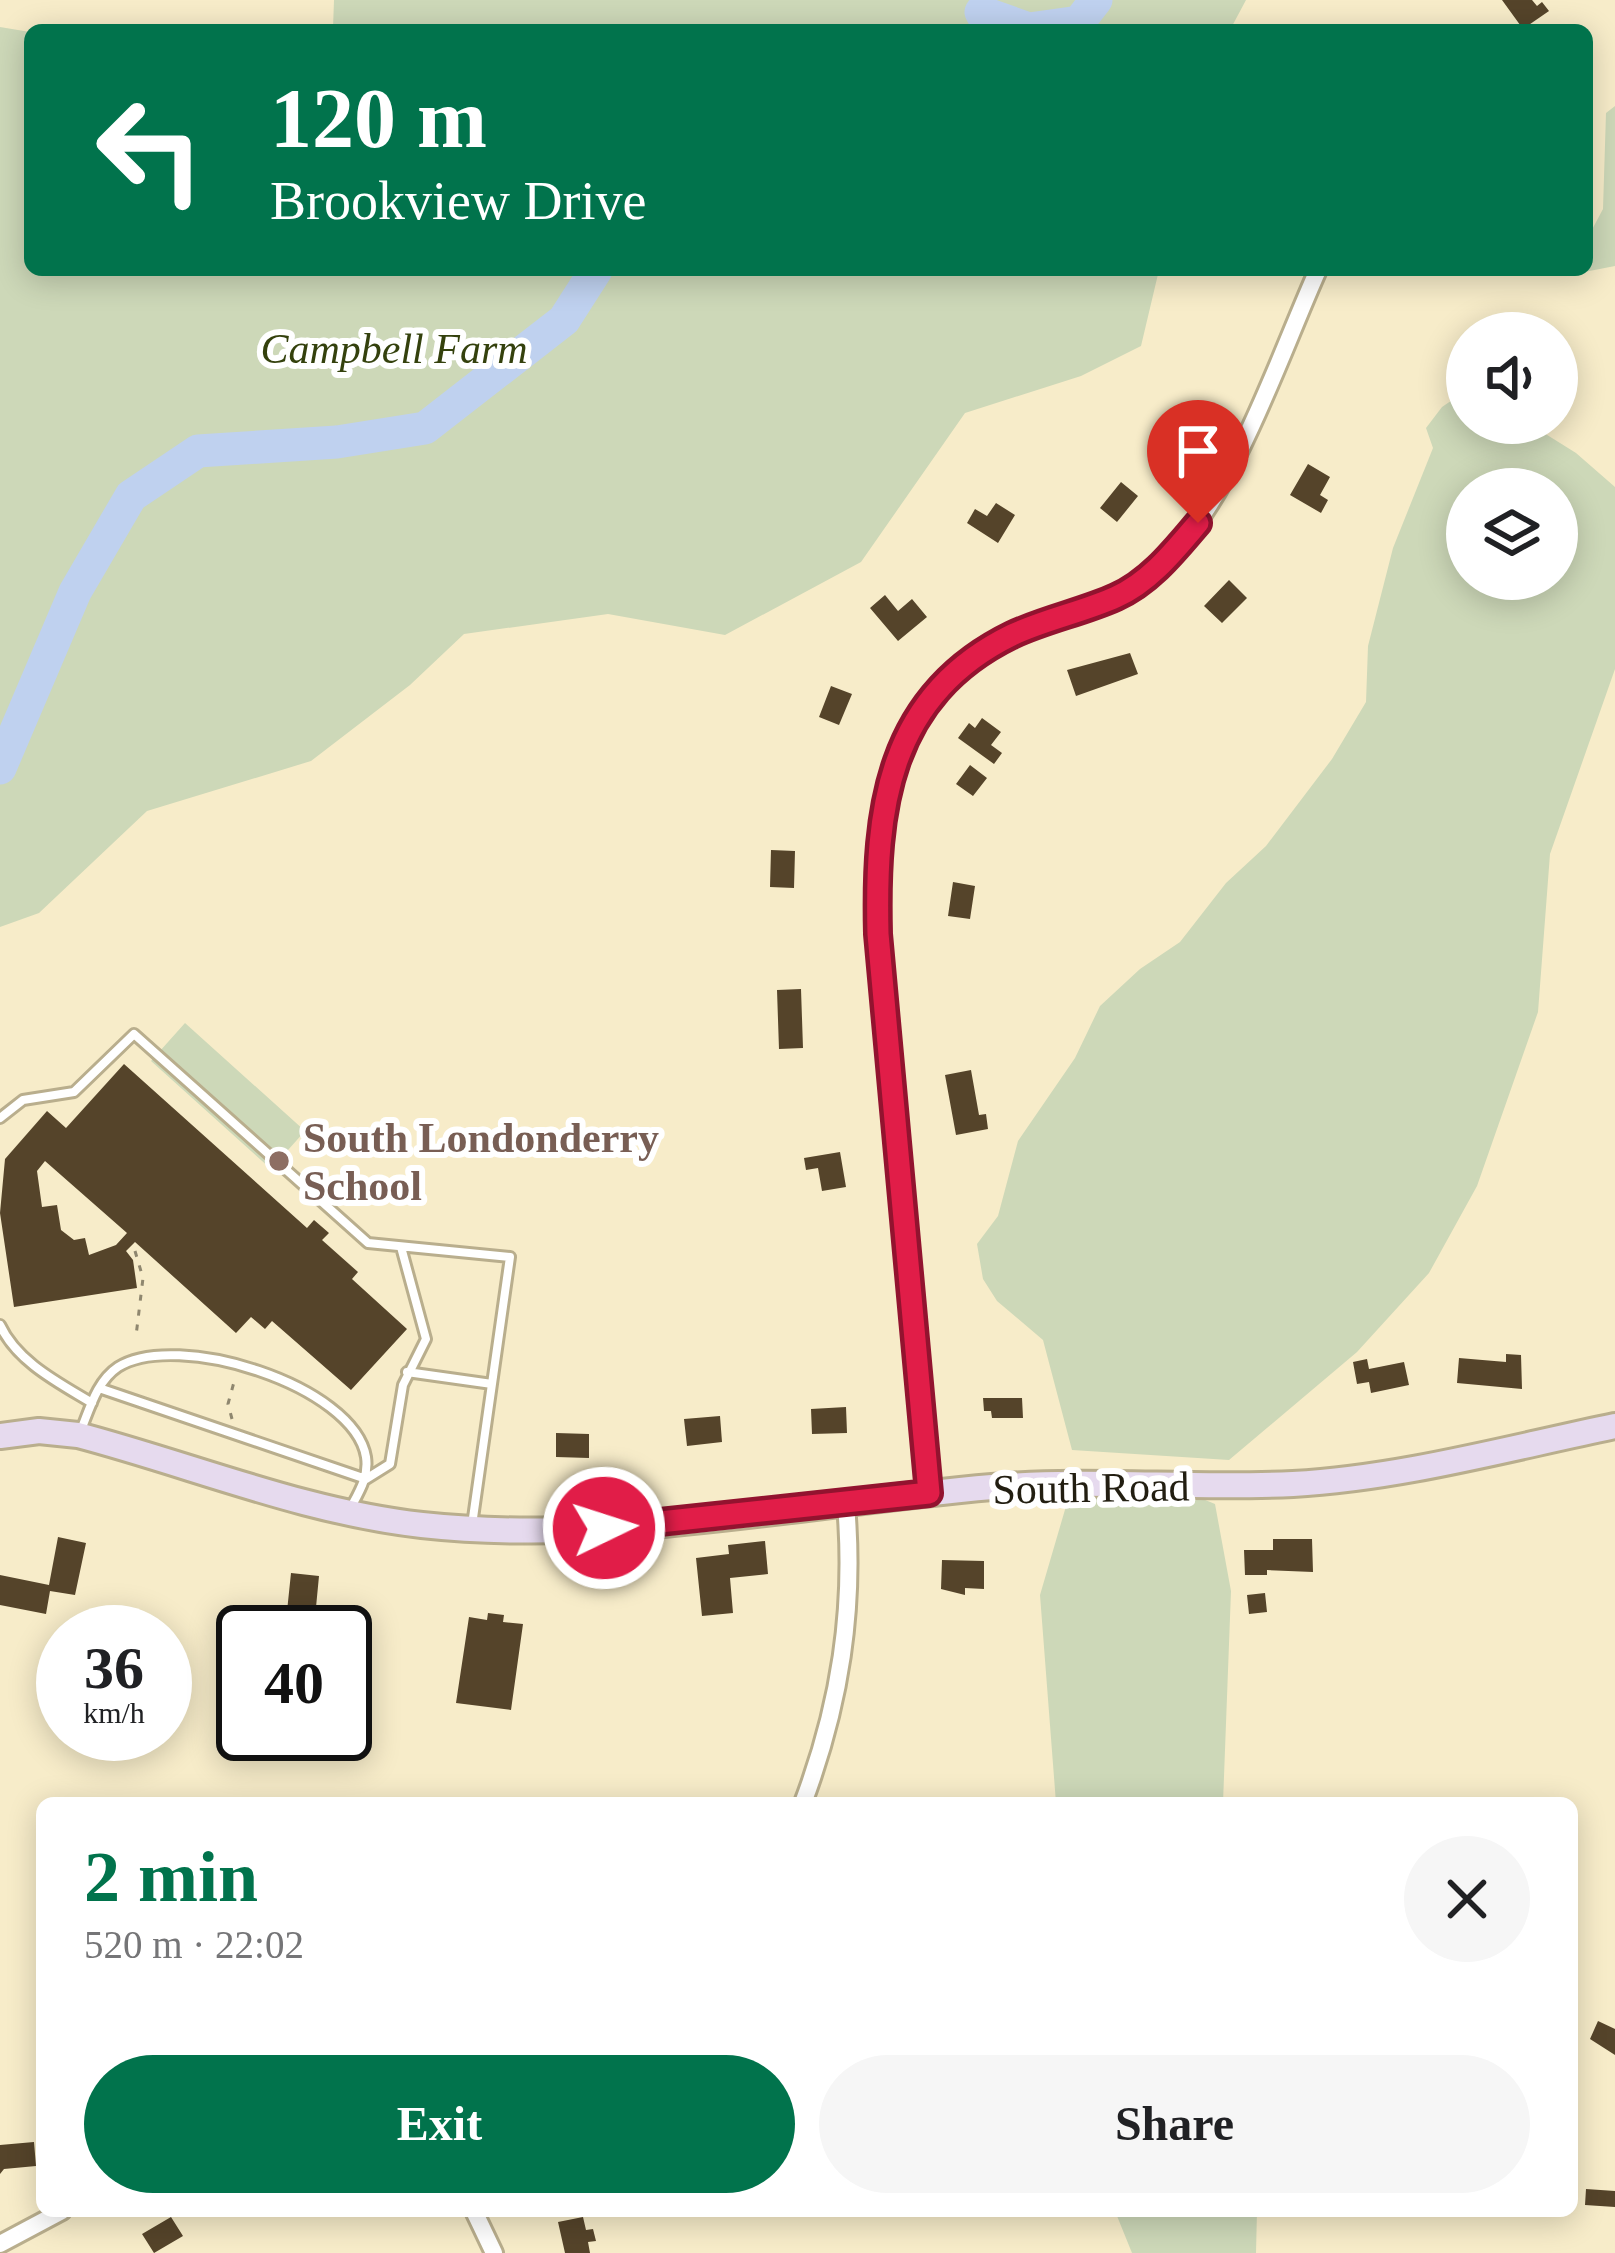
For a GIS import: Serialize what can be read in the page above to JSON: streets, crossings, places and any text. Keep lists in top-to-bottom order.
{
  "streets": {
    "street": ["South Road"]
  },
  "parks": ["Campbell Farm"],
  "places": ["South Londonderry School"],
  "page": {
    "turn": ["120 m", "Brookview Drive"],
    "speed": "36 km/h",
    "limit": "40",
    "heading": ["2 min", "520 m · 22:02"],
    "buttons": ["Exit", "Share"]
  }
}
